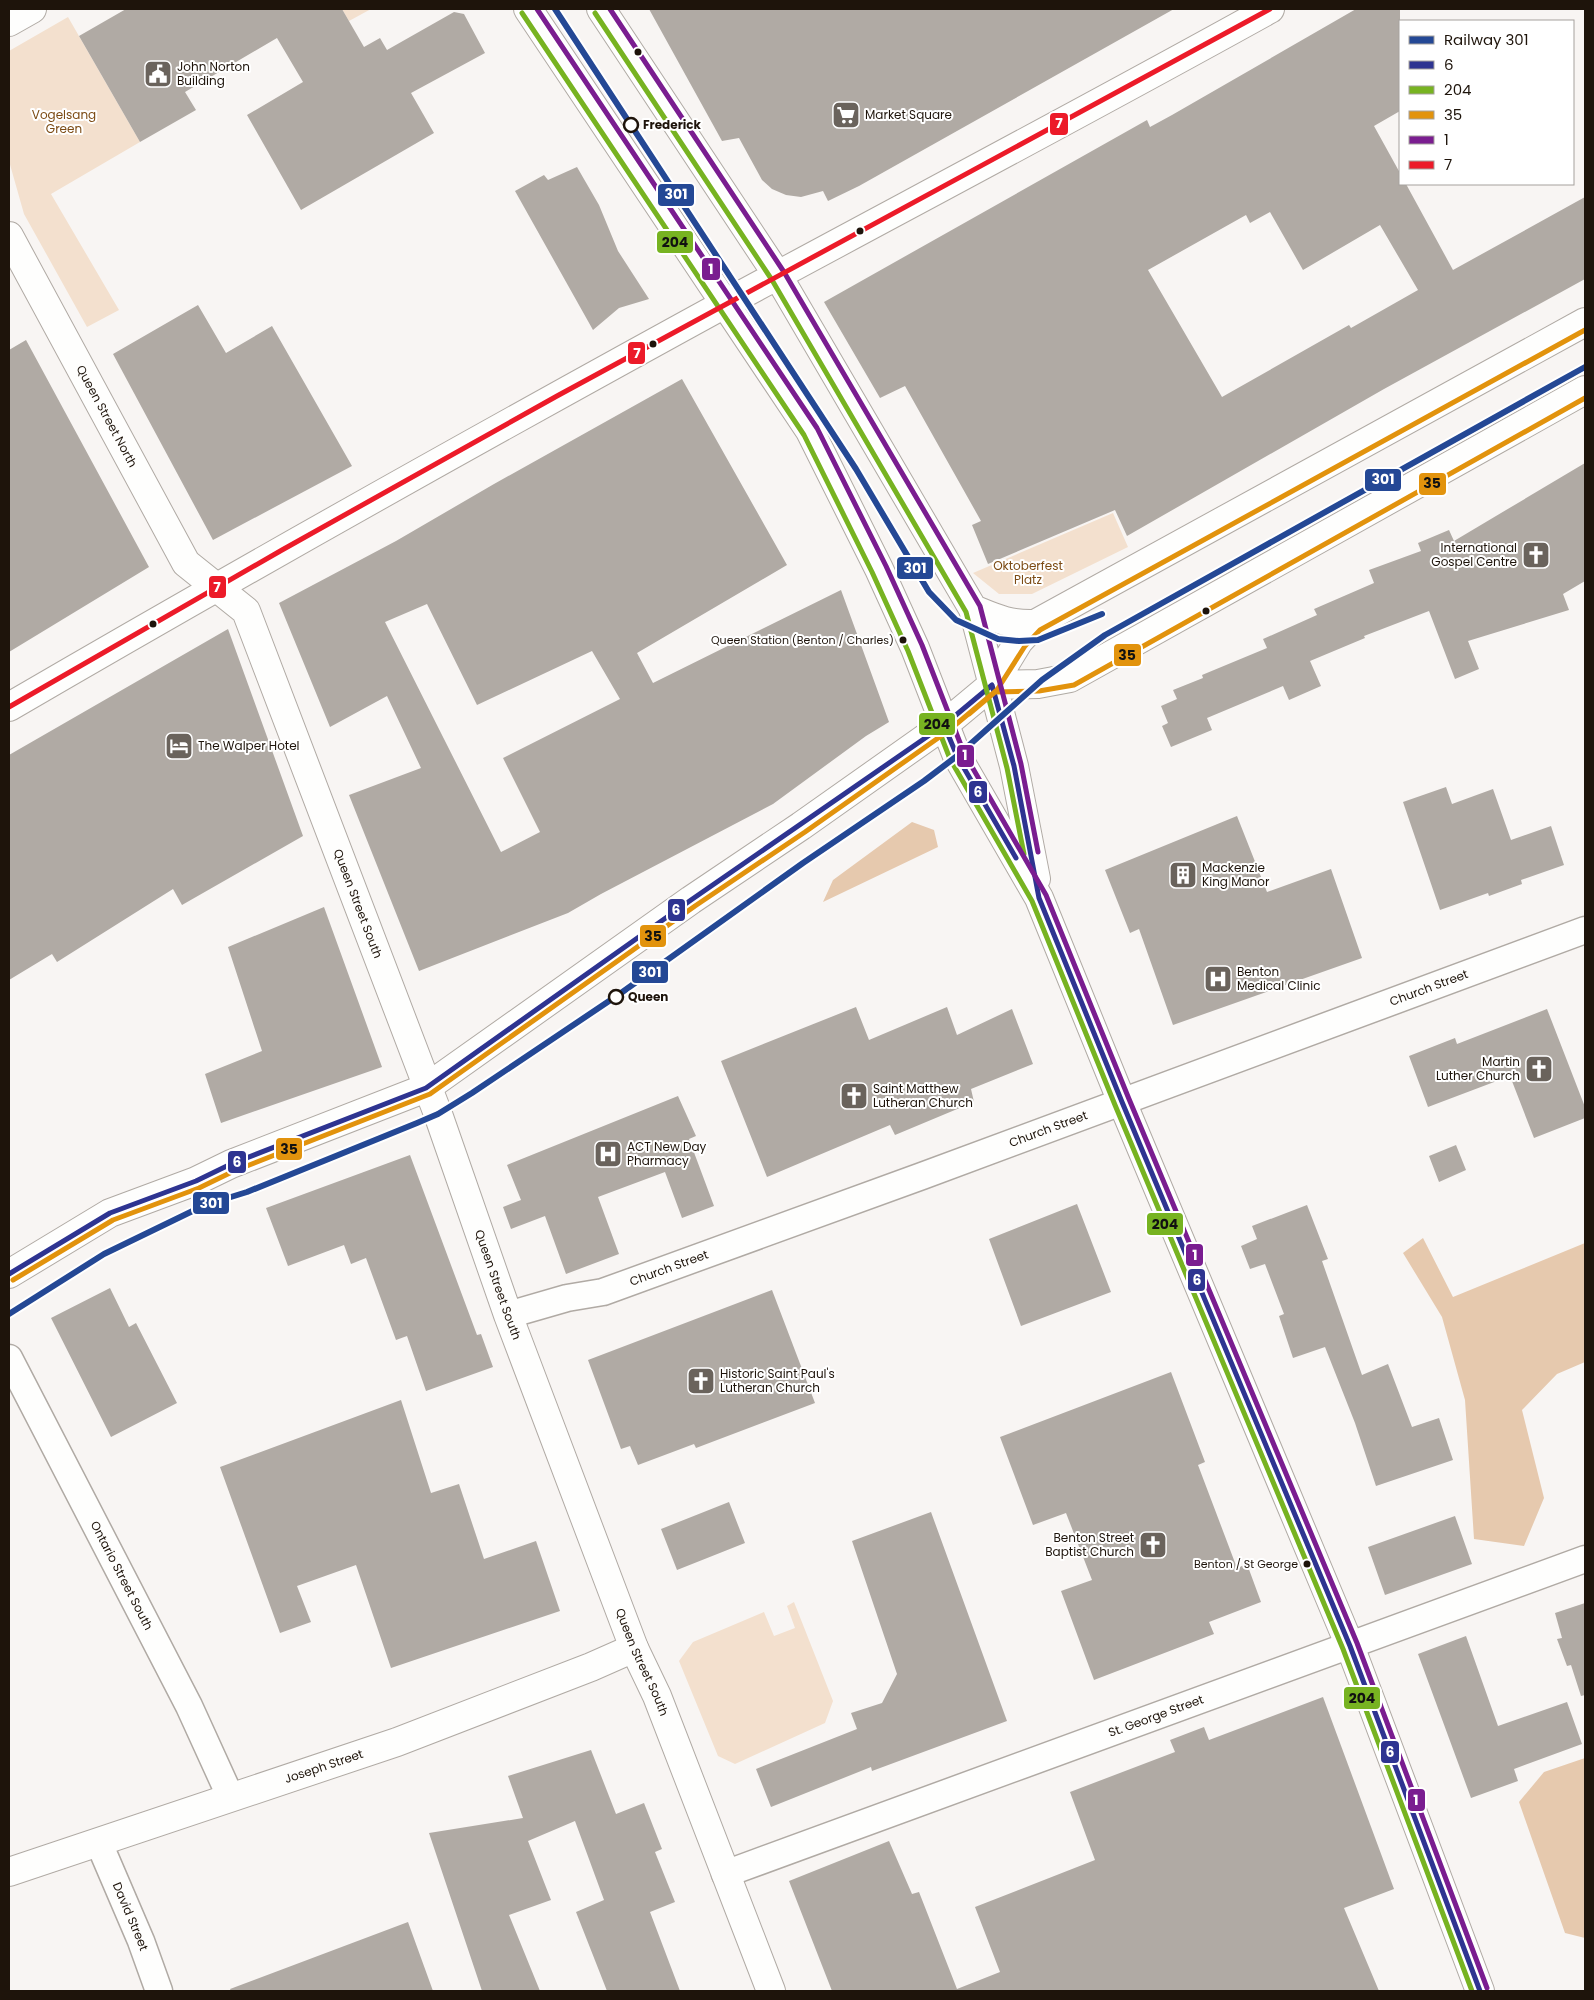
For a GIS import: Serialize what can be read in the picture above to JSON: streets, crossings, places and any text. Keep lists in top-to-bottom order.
{
  "streets": {
    "main road": ["Queen Street North", "Queen Street South", "Joseph Street"],
    "street": [
      "Church Street",
      "Ontario Street South",
      "St. George Street",
      "David Street"
    ]
  },
  "crossings": [
    ["Queen Street North", "Queen Street South"],
    ["Queen Street South", "Church Street"],
    ["Queen Street South", "St. George Street"],
    ["Queen Street South", "Joseph Street"],
    ["Ontario Street South", "Joseph Street"],
    ["Joseph Street", "David Street"]
  ],
  "parks": ["Vogelsang Green", "Oktoberfest Platz"],
  "places": {
    "public building": ["John Norton Building"],
    "supermarket": ["Market Square"],
    "other": [
      "Frederick",
      "Queen Station (Benton / Charles)",
      "Queen",
      "Benton / St George"
    ],
    "church": [
      "International Gospel Centre",
      "Martin Luther Church",
      "Saint Matthew Lutheran Church",
      "Historic Saint Paul's Lutheran Church",
      "Benton Street Baptist Church"
    ],
    "hotel": ["The Walper Hotel"],
    "building": ["Mackenzie King Manor"],
    "hospital": ["Benton Medical Clinic", "ACT New Day Pharmacy"]
  },
  "lines": [
    "rail line 301",
    "transit line 1",
    "transit line 7",
    "transit line 204",
    "transit line 35",
    "transit line 6"
  ],
  "legend": [
    "Railway 301",
    "6",
    "204",
    "35",
    "1",
    "7"
  ]
}
